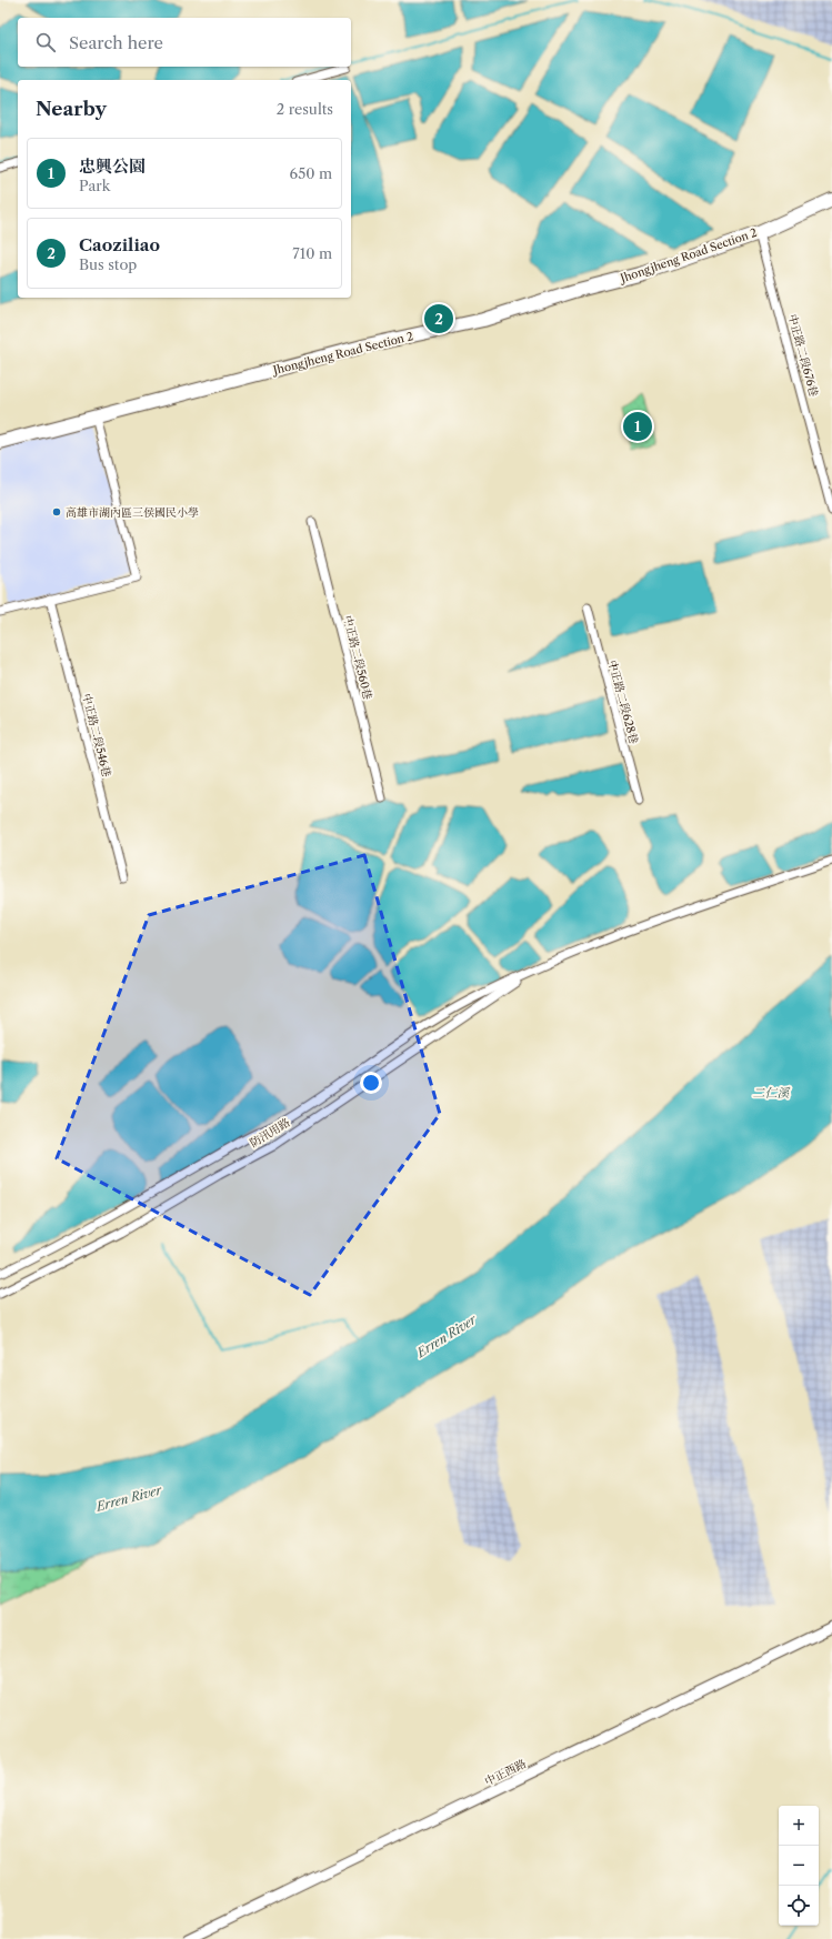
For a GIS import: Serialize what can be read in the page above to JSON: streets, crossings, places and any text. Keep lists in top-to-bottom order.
{
  "streets": {
    "main road": ["Jhongjheng Road Section 2"],
    "street": [
      "中正路二段676巷",
      "中正路二段560巷",
      "中正路二段628巷",
      "中正路二段546巷",
      "防汛用路",
      "中正西路"
    ]
  },
  "crossings": [
    ["Jhongjheng Road Section 2", "中正路二段676巷"]
  ],
  "water": ["二仁溪", "Erren River"],
  "places": ["高雄市湖內區三侯國民小學"],
  "page": {
    "search": "Search here",
    "heading": ["Nearby", "2 results"],
    "list": [
      {
        "mark": "1",
        "name": "忠興公園",
        "note": "Park",
        "value": "650 m"
      },
      {
        "mark": "2",
        "name": "Caoziliao",
        "note": "Bus stop",
        "value": "710 m"
      }
    ],
    "pins": ["2", "1"],
    "map_buttons": ["+", "−"]
  }
}
